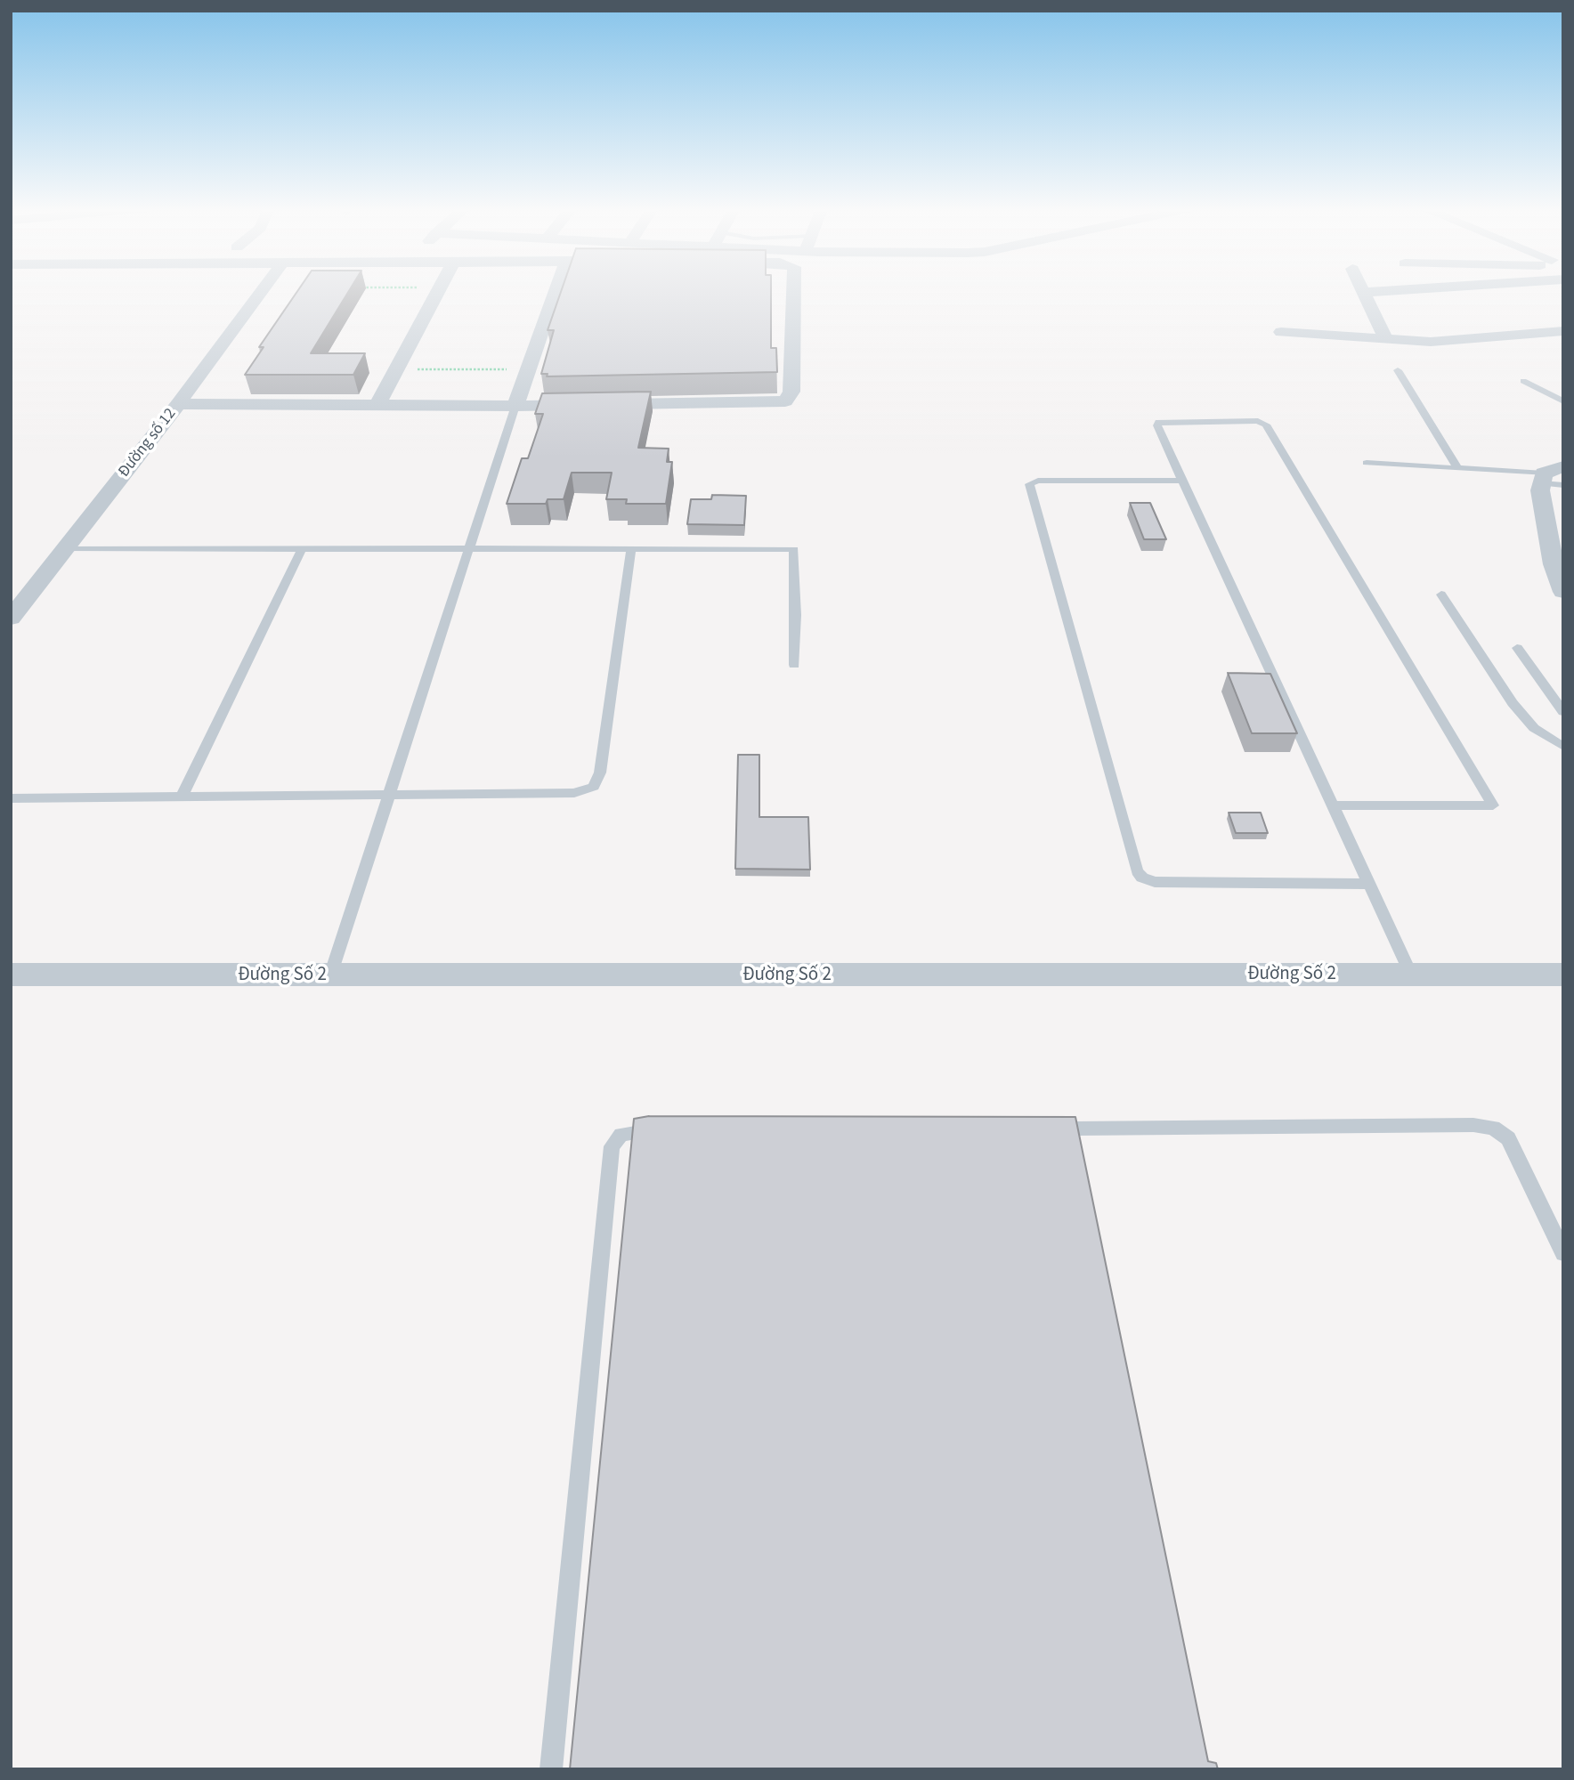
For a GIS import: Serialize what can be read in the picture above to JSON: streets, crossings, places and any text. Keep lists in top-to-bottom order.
{
  "streets": {
    "street": ["Đường số 12", "Đường Số 2"]
  }
}
